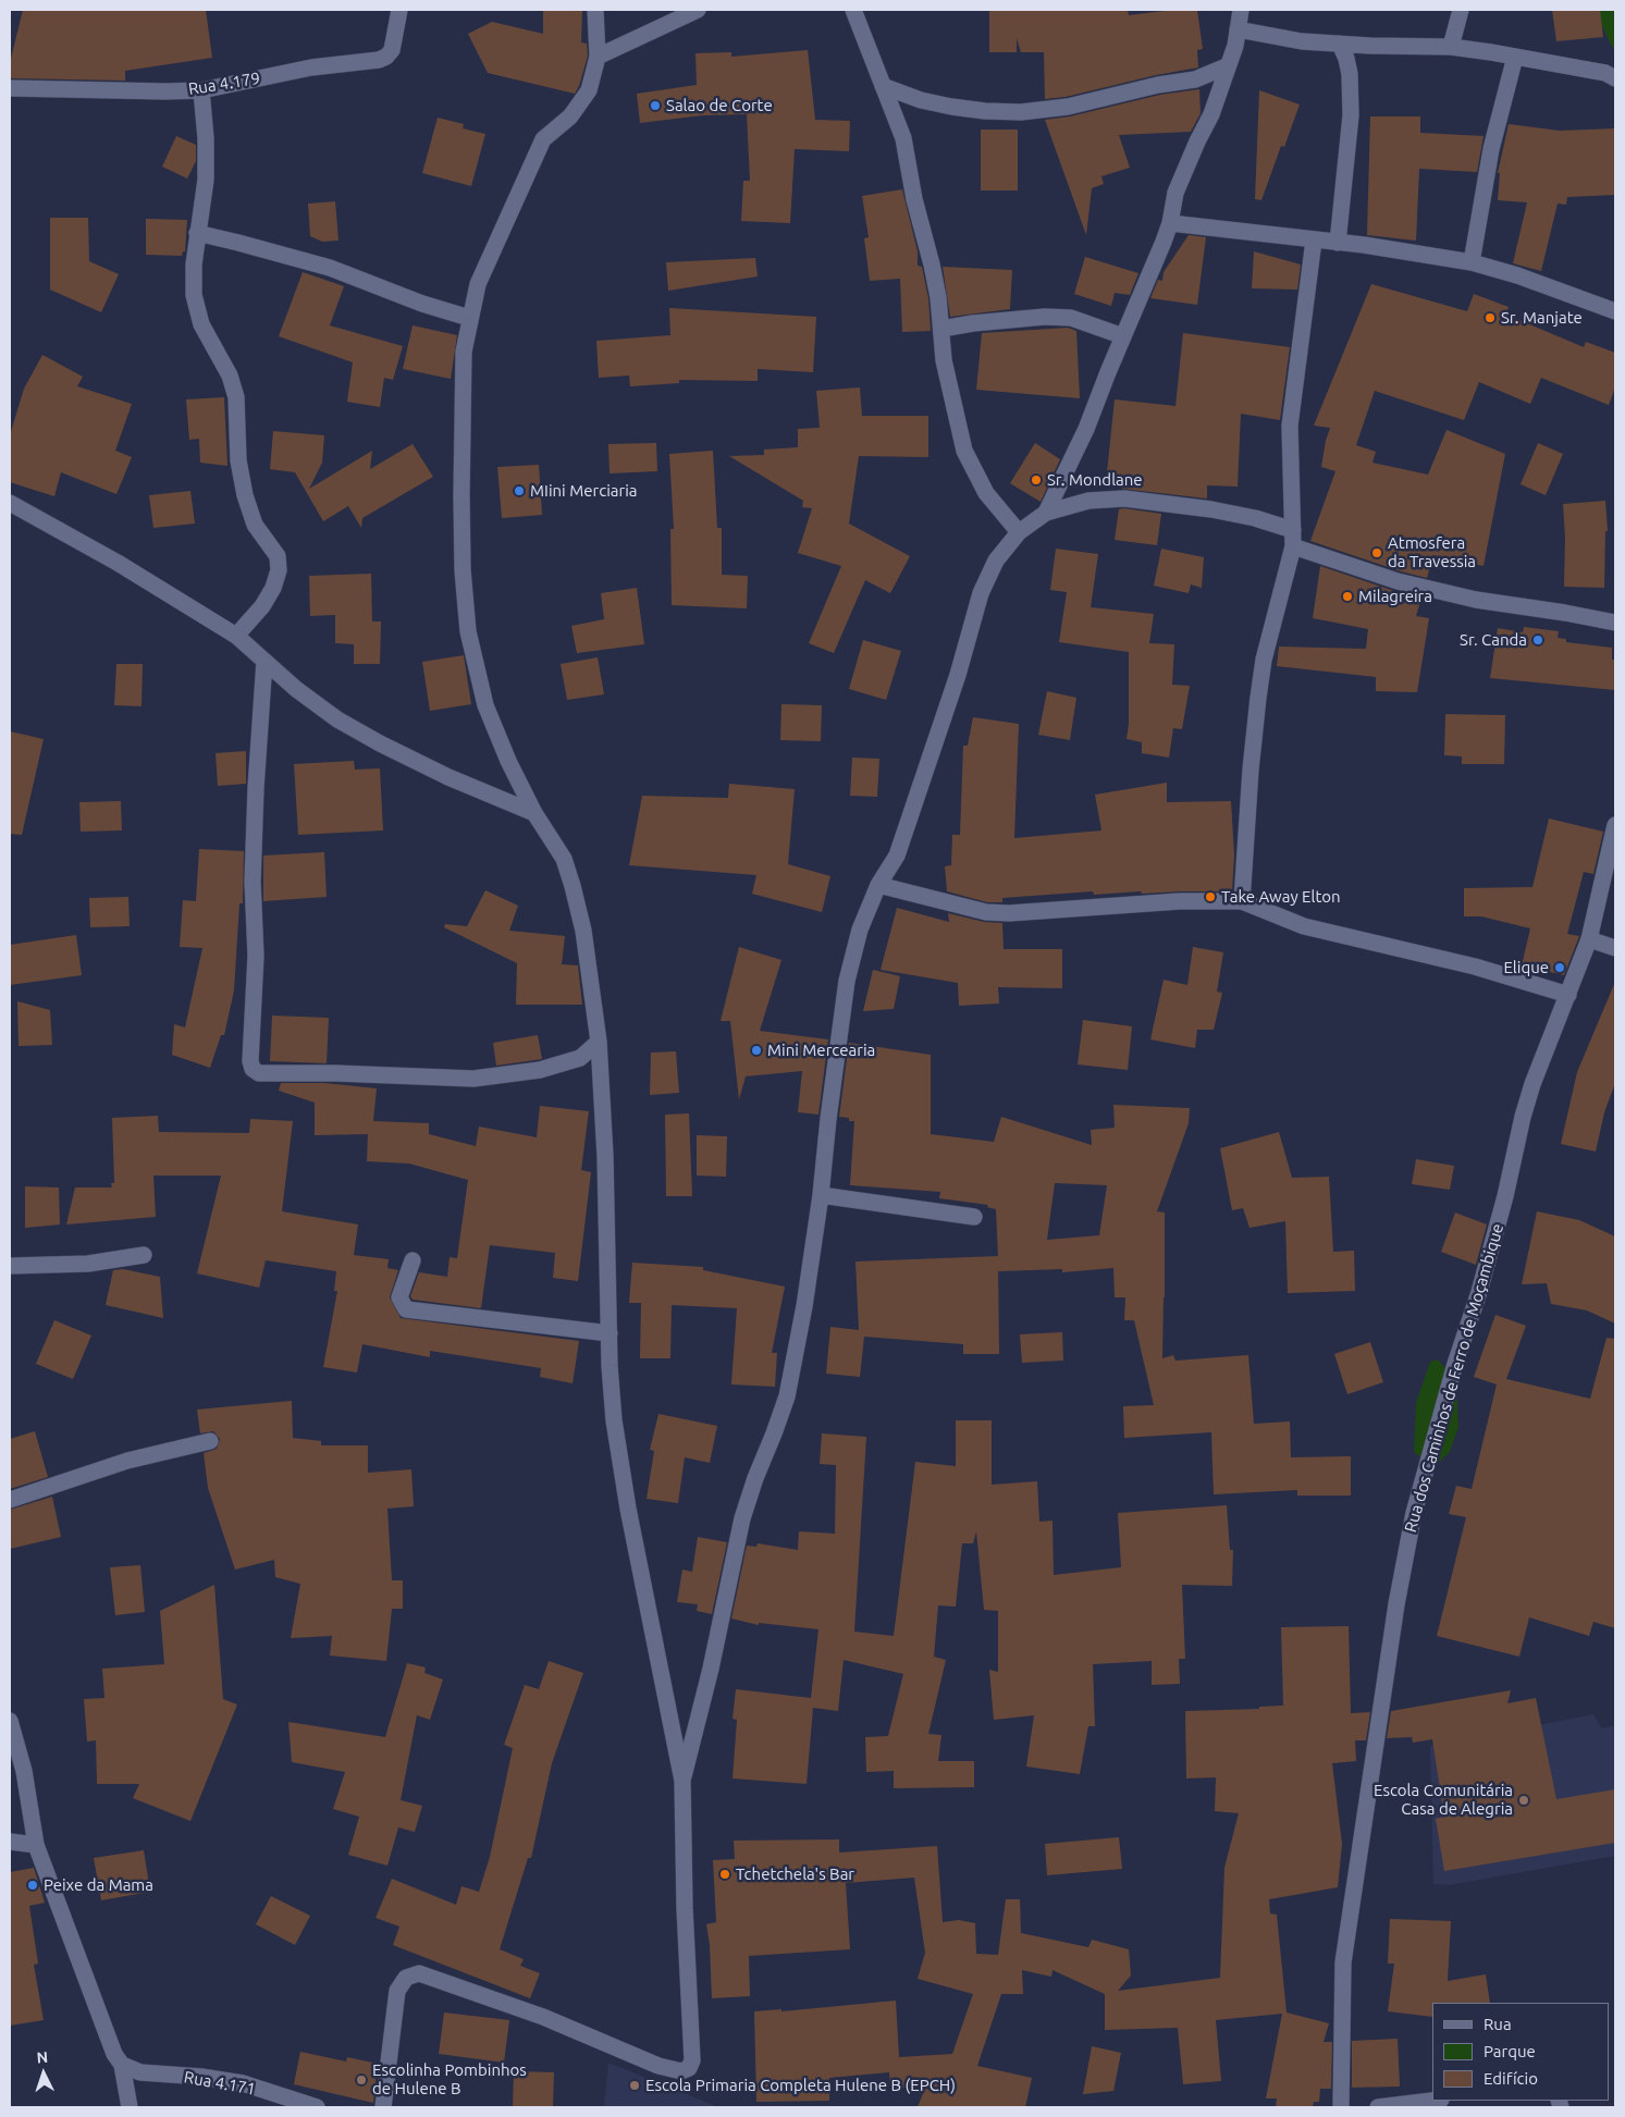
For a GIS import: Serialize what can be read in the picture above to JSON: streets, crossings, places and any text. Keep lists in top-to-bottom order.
{
  "streets": {
    "street": ["Rua 4.179", "Rua dos Caminhos de Ferro de Moçambique", "Rua 4.171"]
  },
  "places": [
    "Salao de Corte",
    "Sr. Manjate",
    "Sr. Mondlane",
    "MIini Merciaria",
    "Atmosfera da Travessia",
    "Milagreira",
    "Sr. Canda",
    "Take Away Elton",
    "Elique",
    "Mini Mercearia",
    "Escola Comunitária Casa de Alegria",
    "Tchetchela's Bar",
    "Peixe da Mama",
    "Escolinha Pombinhos de Hulene B",
    "Escola Primaria Completa Hulene B (EPCH)"
  ],
  "legend": ["Rua", "Parque", "Edifício"],
  "north": "top"
}
